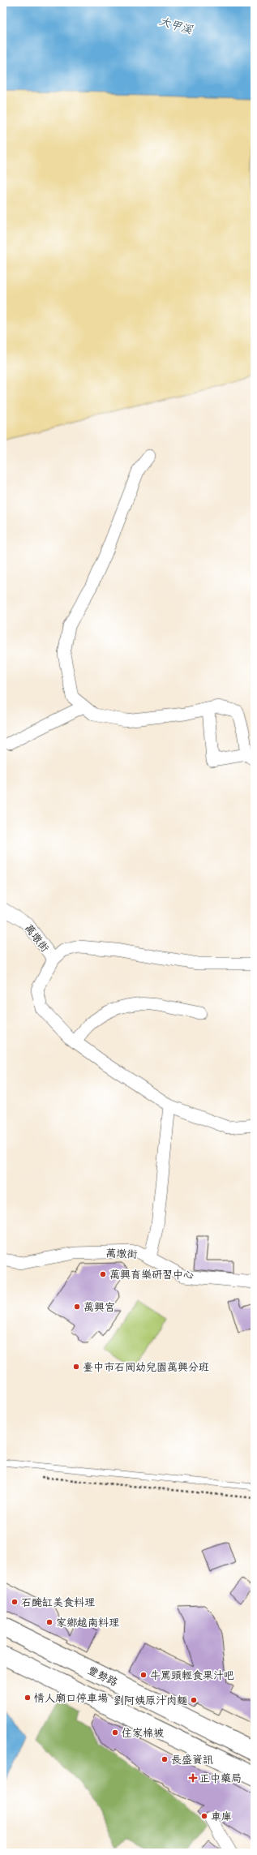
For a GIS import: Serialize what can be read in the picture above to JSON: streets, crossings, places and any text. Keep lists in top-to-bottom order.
{
  "streets": {
    "main road": ["豐勢路"],
    "street": ["萬墩街"]
  },
  "water": ["大甲溪"],
  "places": {
    "other": [
      "萬興育樂研習中心",
      "萬興宮",
      "臺中市石岡幼兒園萬興分班",
      "石醃缸美食料理",
      "家鄉越南料理",
      "牛罵頭輕食果汁吧",
      "情人廟口停車場",
      "劉阿姨原汁肉麵",
      "住家棉被",
      "長盛資訊",
      "車庫"
    ],
    "health": ["正中藥局"]
  }
}
